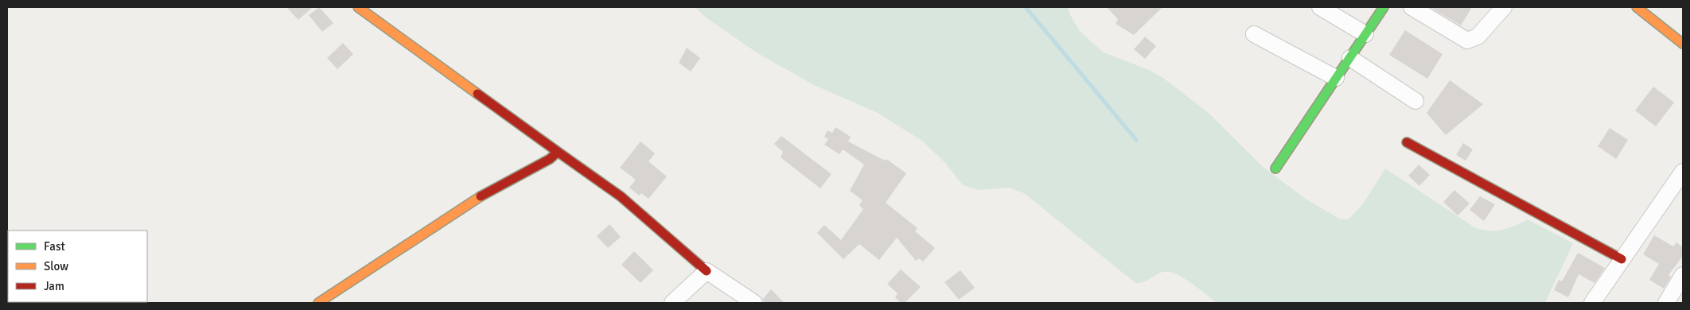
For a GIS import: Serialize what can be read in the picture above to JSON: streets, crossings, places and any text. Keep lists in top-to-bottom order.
{
  "legend": ["Fast", "Slow", "Jam"]
}
